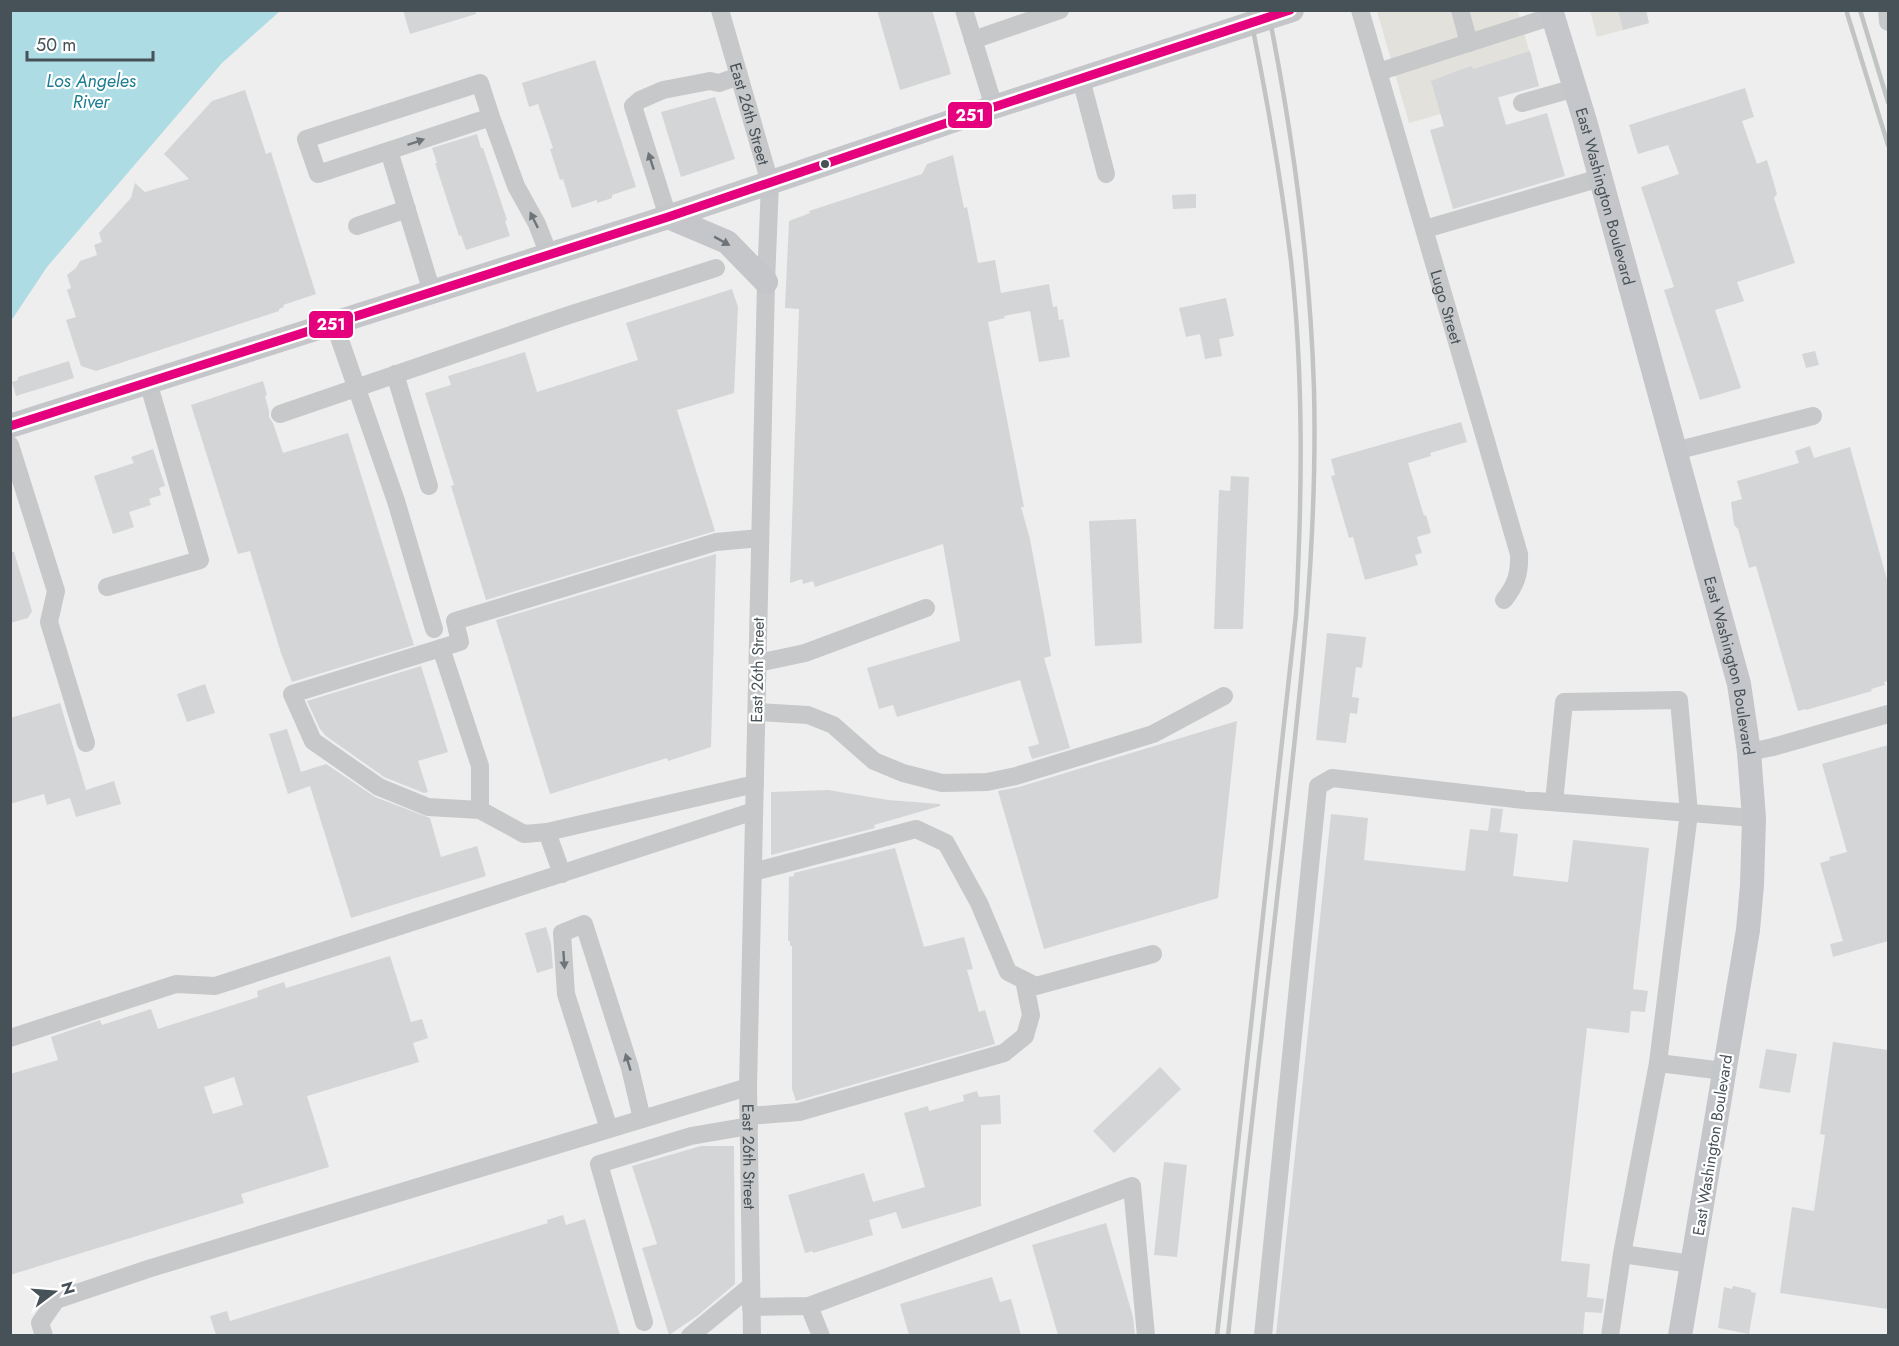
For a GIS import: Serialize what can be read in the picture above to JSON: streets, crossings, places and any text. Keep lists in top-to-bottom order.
{
  "streets": {
    "main road": ["East Washington Boulevard"],
    "street": ["East 26th Street", "Lugo Street"]
  },
  "water": ["Los Angeles River"],
  "lines": ["transit line 251"],
  "scale_bar": "50 m",
  "north": "right"
}
